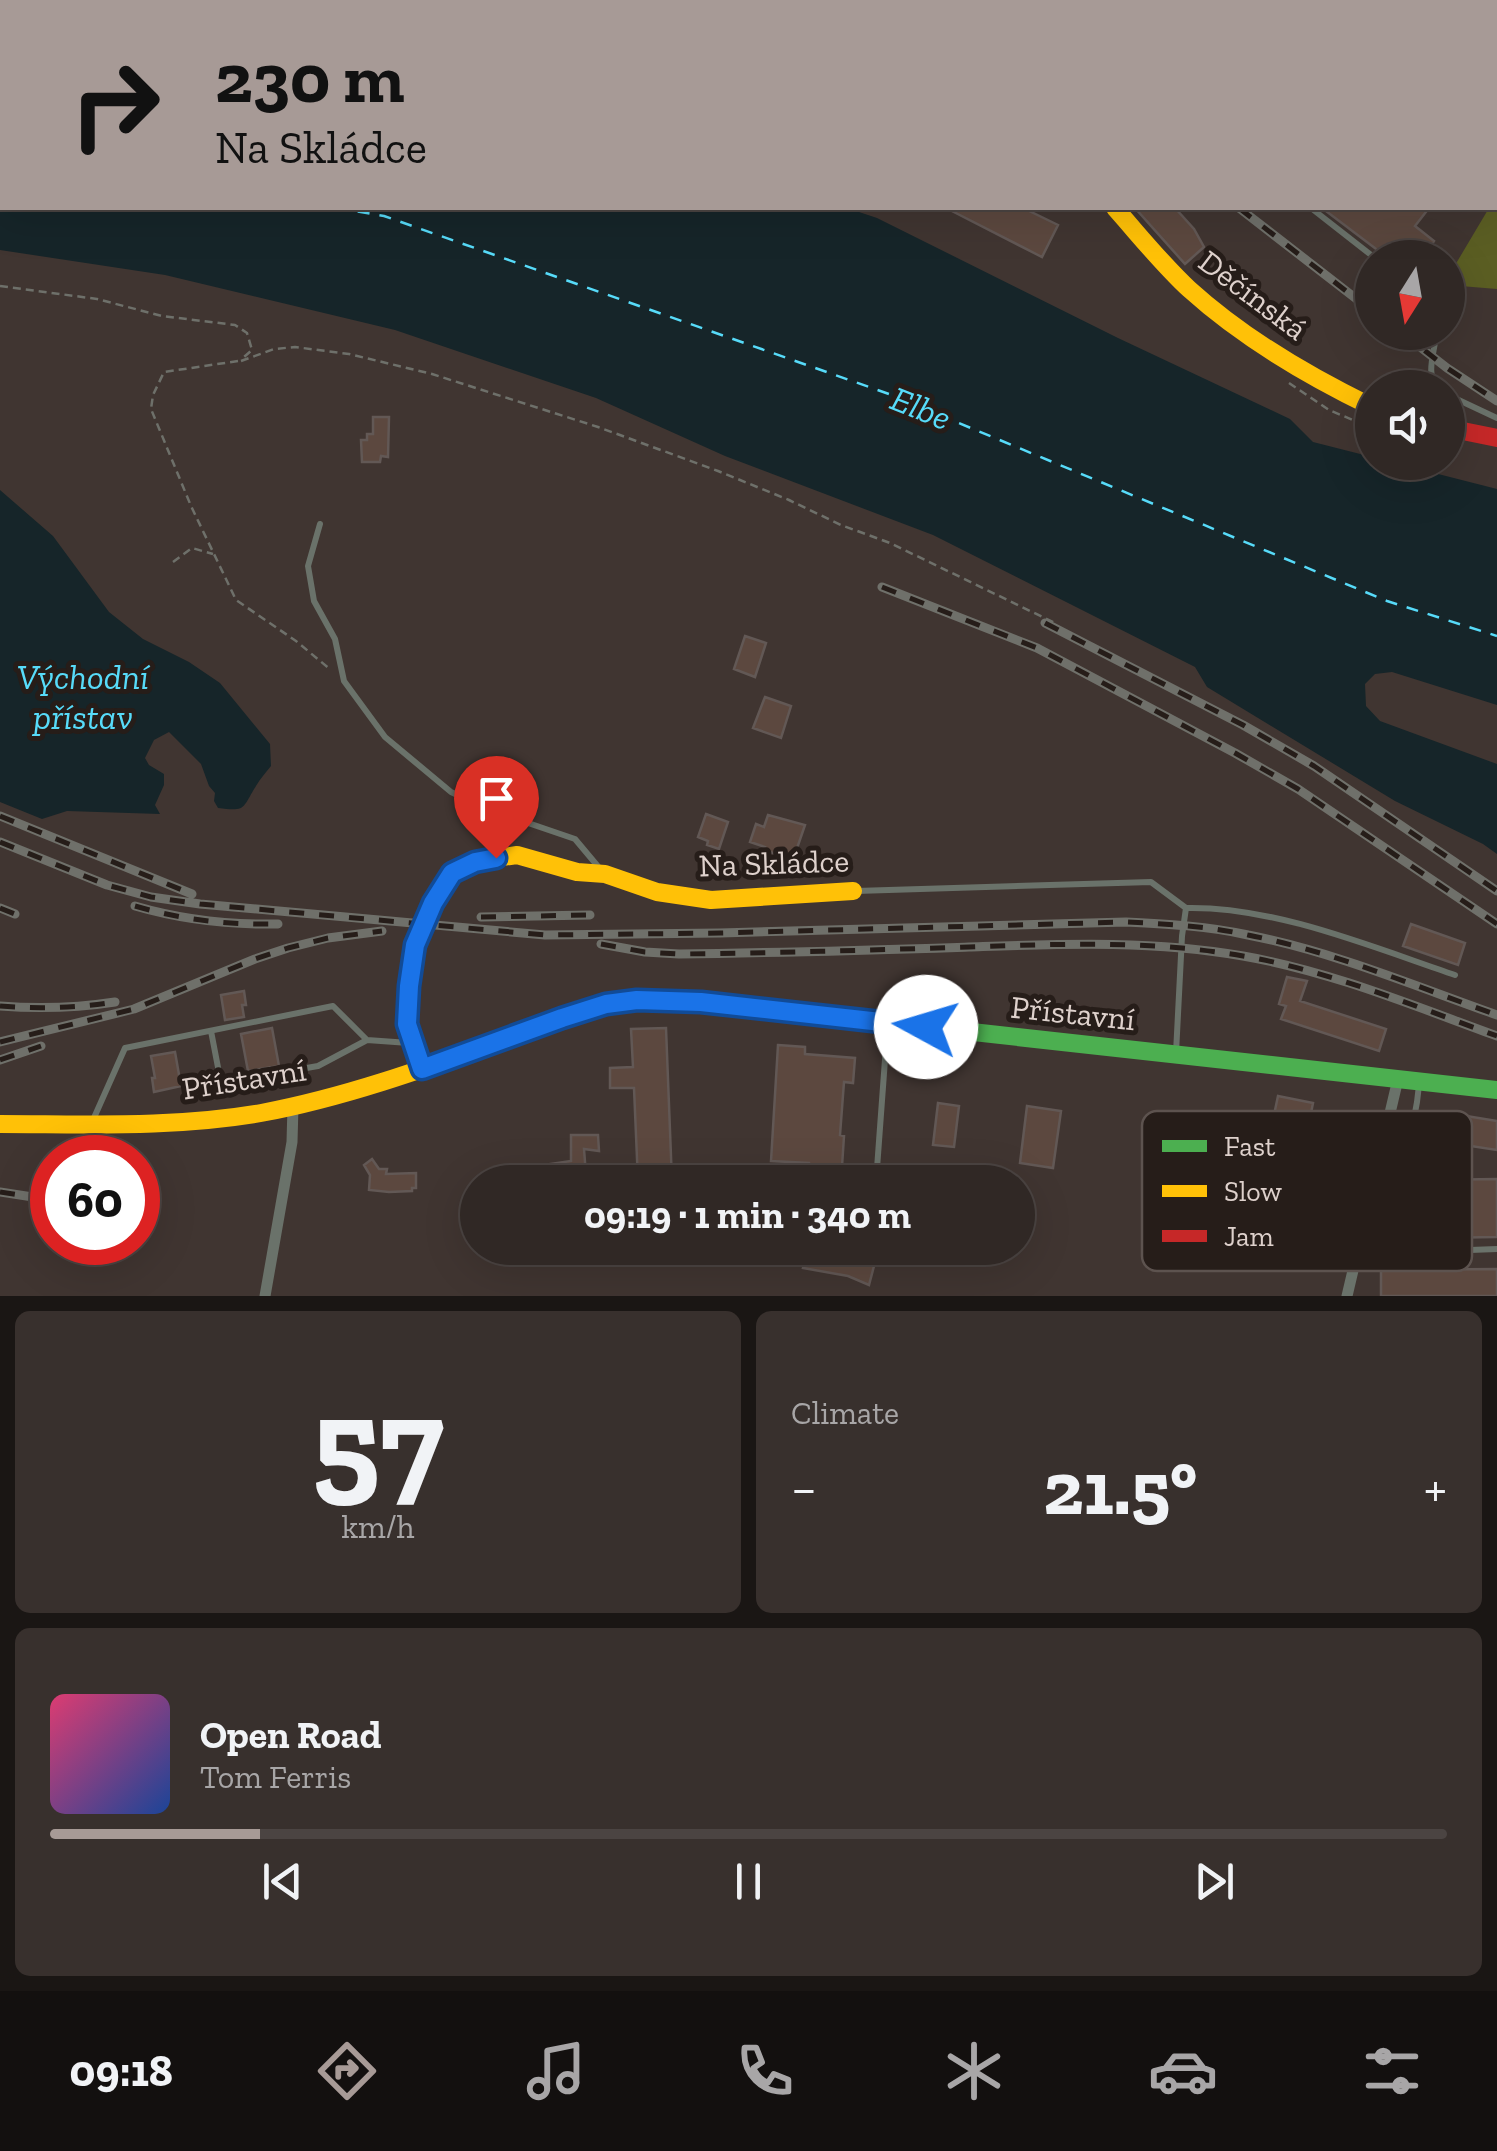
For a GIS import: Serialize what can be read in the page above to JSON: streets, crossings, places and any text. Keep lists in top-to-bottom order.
{
  "streets": {
    "main road": ["Děčínská", "Na Skládce", "Přístavní"]
  },
  "crossings": [
    ["Na Skládce", "Přístavní"]
  ],
  "water": ["Elbe", "Východní přístav"],
  "legend": ["Fast", "Slow", "Jam"],
  "north": "bottom",
  "page": {
    "turn": ["230 m", "Na Skládce"],
    "limit": "60",
    "trip": "09:19 · 1 min · 340 m",
    "tile": [
      ["57", "km/h"],
      "Climate"
    ],
    "heat": ["−", "21.5°", "+"],
    "song": ["Open Road", "Tom Ferris"],
    "tabs": "09:18"
  }
}
